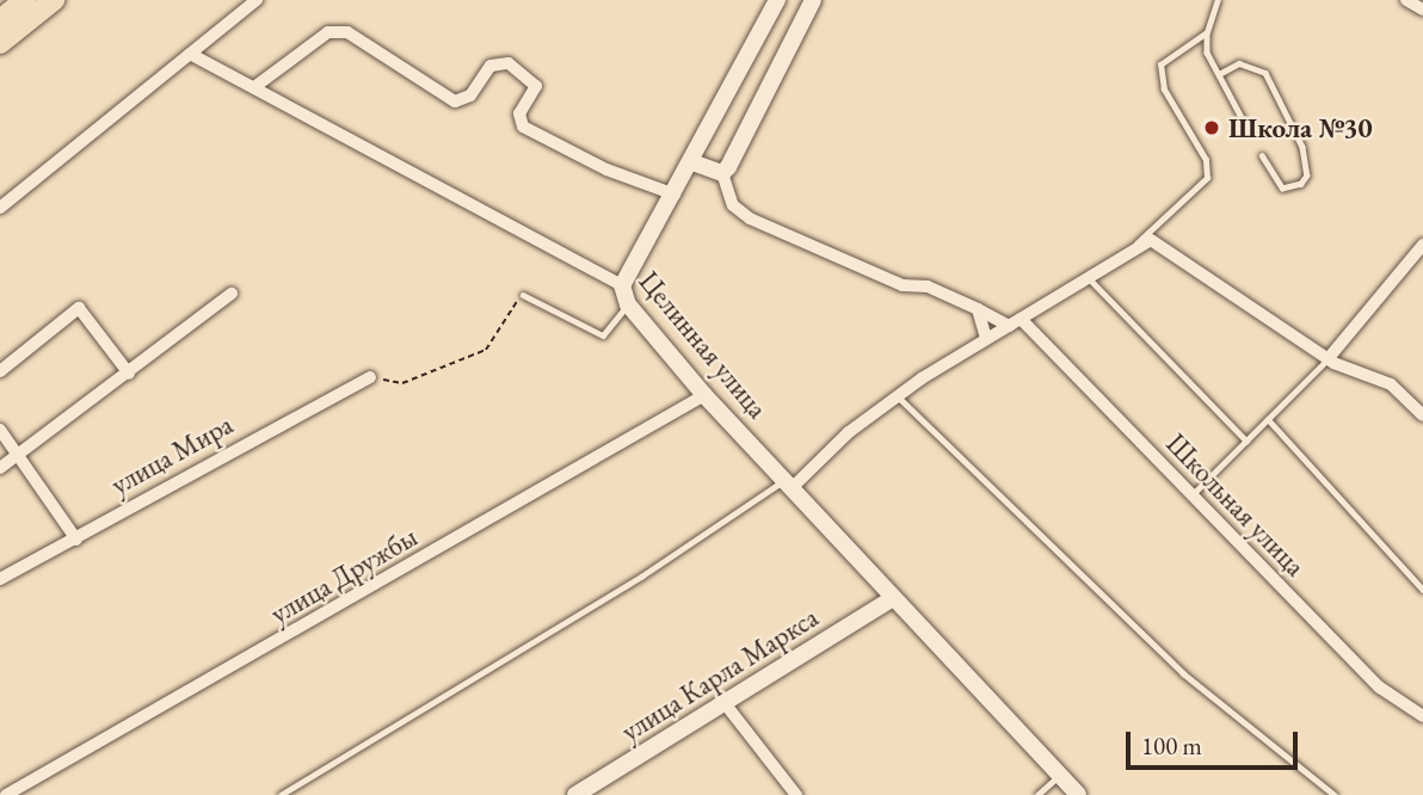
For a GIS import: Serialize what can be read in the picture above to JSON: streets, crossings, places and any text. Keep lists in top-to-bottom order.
{
  "streets": {
    "street": [
      "Целинная улица",
      "улица Мира",
      "Школьная улица",
      "улица Дружбы",
      "улица Карла Маркса"
    ]
  },
  "crossings": [
    ["Целинная улица", "улица Дружбы"],
    ["Целинная улица", "улица Карла Маркса"]
  ],
  "places": ["Школа №30"],
  "scale_bar": "100 m"
}
